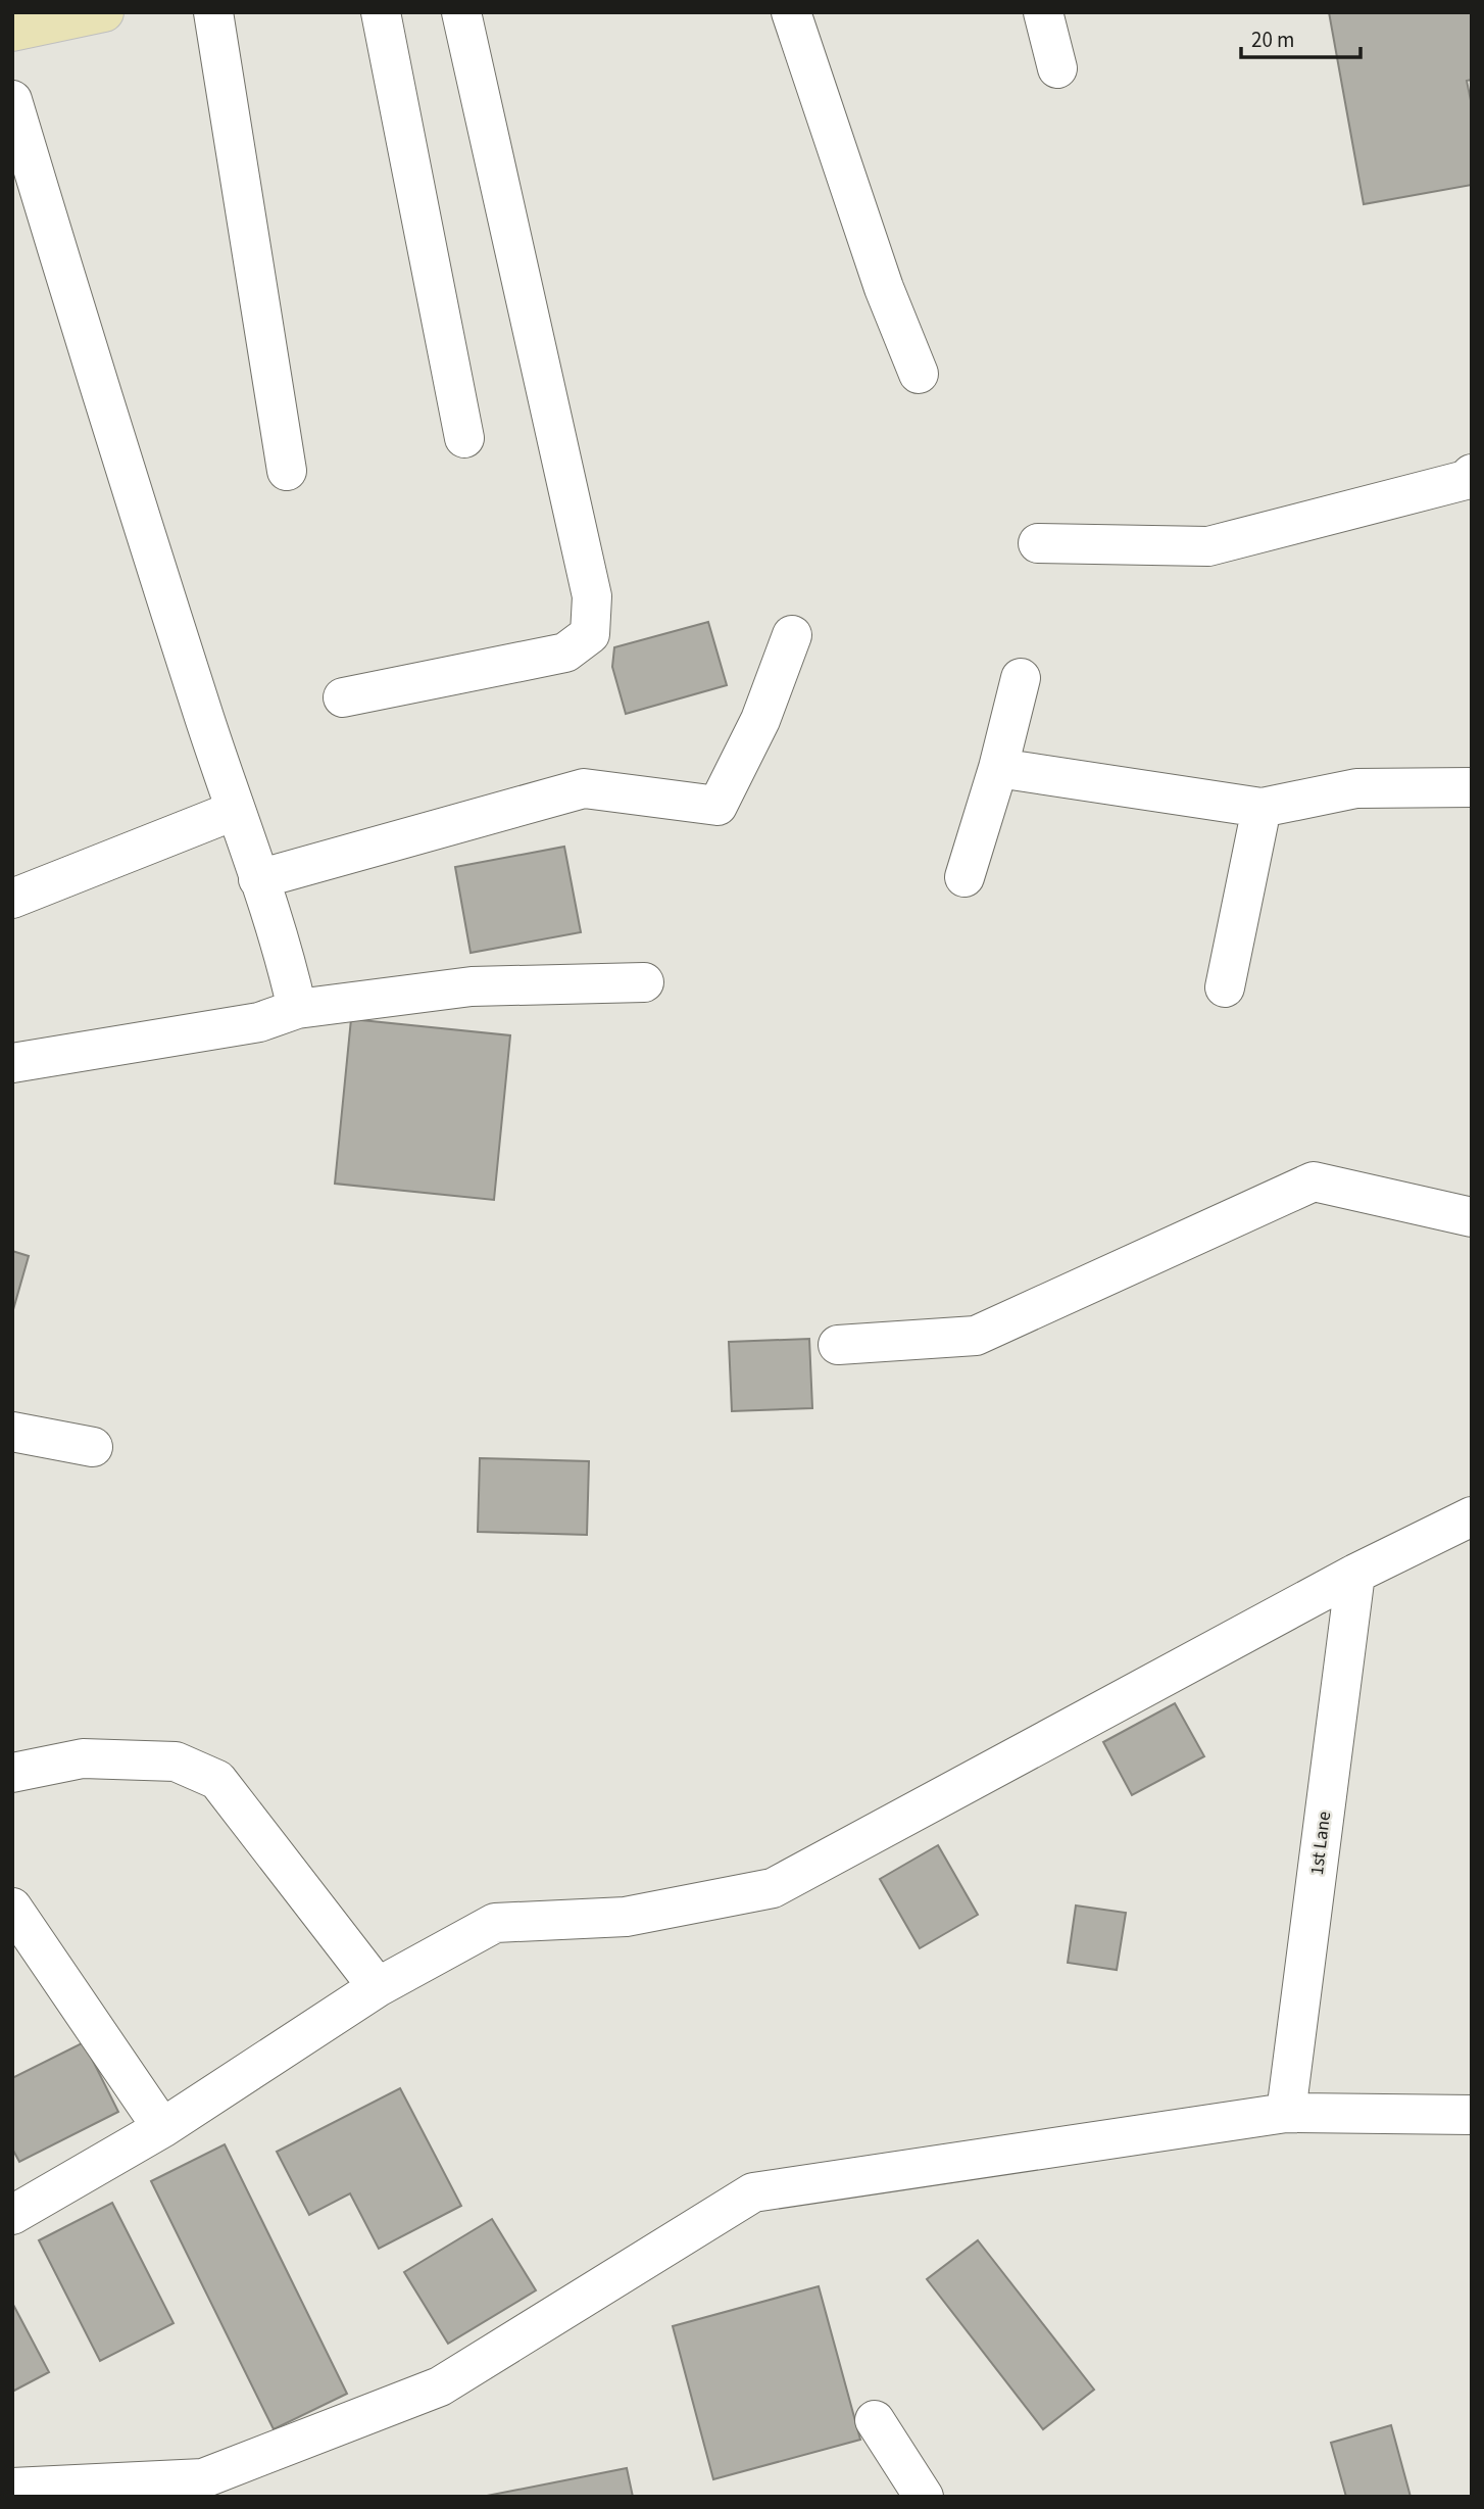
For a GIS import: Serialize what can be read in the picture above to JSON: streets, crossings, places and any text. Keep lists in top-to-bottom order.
{
  "streets": {
    "street": ["1st Lane"]
  },
  "scale_bar": "20 m"
}
